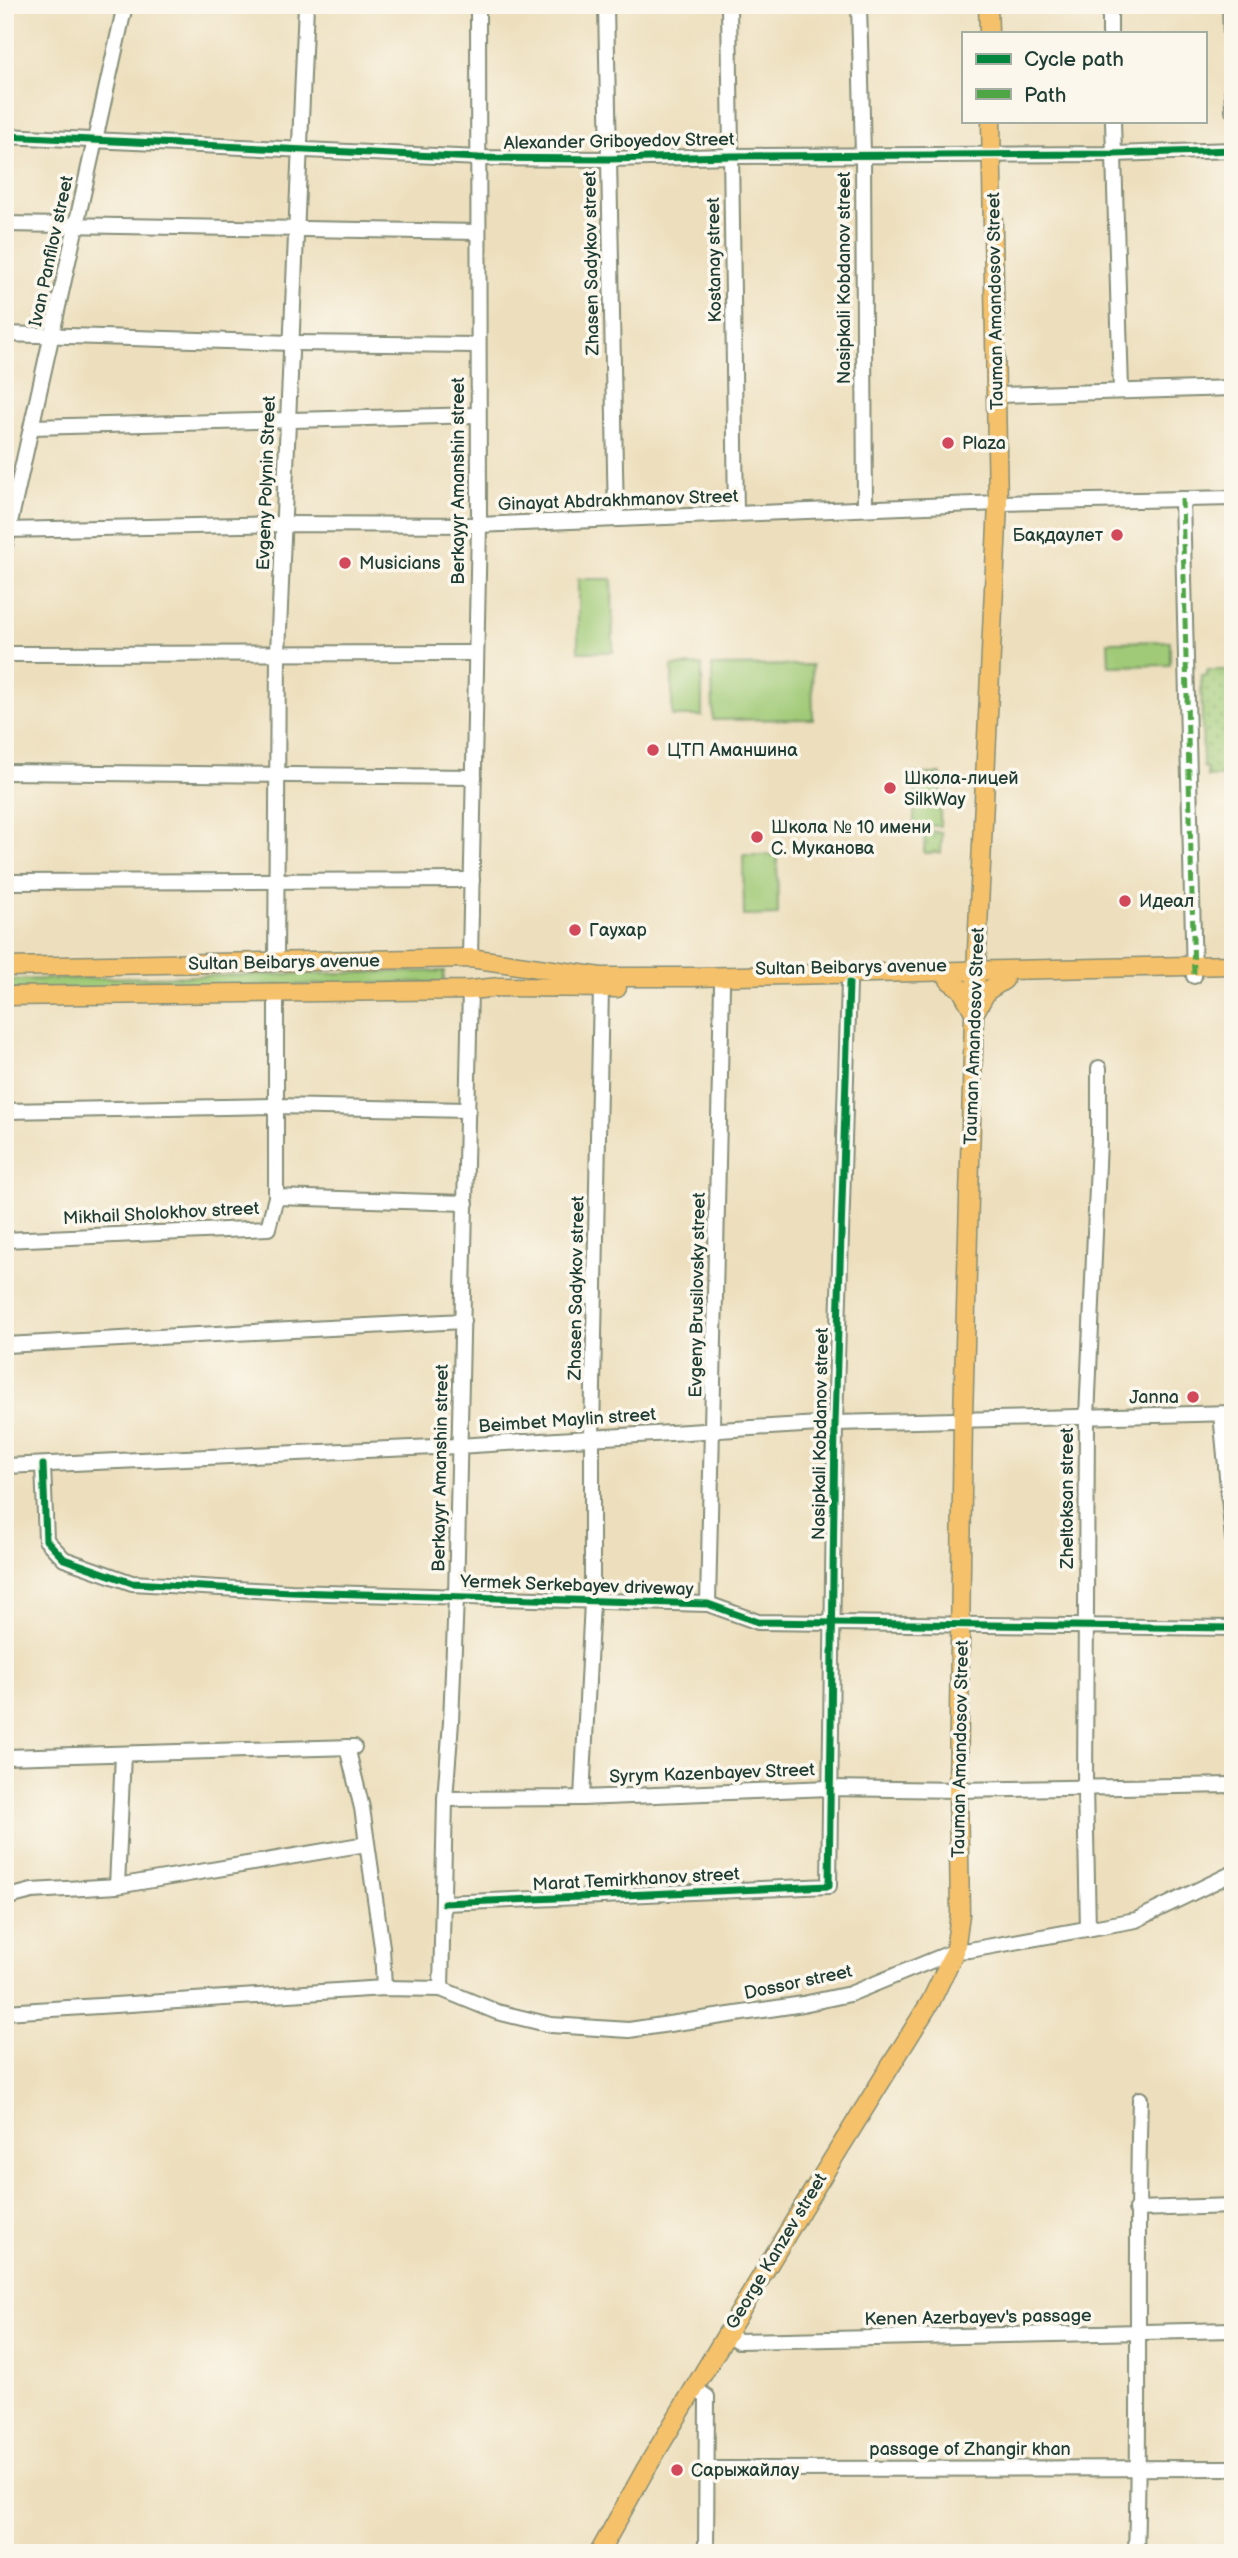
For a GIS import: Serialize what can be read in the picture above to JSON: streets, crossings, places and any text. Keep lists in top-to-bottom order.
{
  "streets": {
    "main road": ["Tauman Amandosov Street", "Sultan Beibarys avenue", "George Kanzev street"],
    "street": [
      "Alexander Griboyedov Street",
      "Ivan Panfilov street",
      "Kostanay street",
      "Zhasen Sadykov street",
      "Nasipkali Kobdanov street",
      "Berkayyr Amanshin street",
      "Evgeny Polynin Street",
      "Ginayat Abdrakhmanov Street",
      "Mikhail Sholokhov street",
      "Evgeny Brusilovsky street",
      "Beimbet Maylin street",
      "Zheltoksan street",
      "Yermek Serkebayev driveway",
      "Syrym Kazenbayev Street",
      "Marat Temirkhanov street",
      "Dossor street",
      "Kenen Azerbayev's passage",
      "passage of Zhangir khan"
    ]
  },
  "crossings": [
    ["Alexander Griboyedov Street", "Ivan Panfilov street"],
    ["Alexander Griboyedov Street", "Kostanay street"],
    ["Alexander Griboyedov Street", "Zhasen Sadykov street"],
    ["Alexander Griboyedov Street", "Nasipkali Kobdanov street"],
    ["Alexander Griboyedov Street", "Tauman Amandosov Street"],
    ["Alexander Griboyedov Street", "Berkayyr Amanshin street"],
    ["Alexander Griboyedov Street", "Evgeny Polynin Street"],
    ["Ivan Panfilov street", "Ginayat Abdrakhmanov Street"],
    ["Kostanay street", "Ginayat Abdrakhmanov Street"],
    ["Zhasen Sadykov street", "Ginayat Abdrakhmanov Street"],
    ["Zhasen Sadykov street", "Sultan Beibarys avenue"],
    ["Zhasen Sadykov street", "Beimbet Maylin street"],
    ["Zhasen Sadykov street", "Yermek Serkebayev driveway"],
    ["Zhasen Sadykov street", "Syrym Kazenbayev Street"],
    ["Nasipkali Kobdanov street", "Ginayat Abdrakhmanov Street"],
    ["Nasipkali Kobdanov street", "Sultan Beibarys avenue"],
    ["Nasipkali Kobdanov street", "Beimbet Maylin street"],
    ["Nasipkali Kobdanov street", "Yermek Serkebayev driveway"],
    ["Nasipkali Kobdanov street", "Syrym Kazenbayev Street"],
    ["Nasipkali Kobdanov street", "Marat Temirkhanov street"],
    ["Tauman Amandosov Street", "Ginayat Abdrakhmanov Street"],
    ["Tauman Amandosov Street", "Sultan Beibarys avenue"],
    ["Tauman Amandosov Street", "Beimbet Maylin street"],
    ["Tauman Amandosov Street", "Yermek Serkebayev driveway"],
    ["Tauman Amandosov Street", "Syrym Kazenbayev Street"],
    ["Tauman Amandosov Street", "Dossor street"],
    ["Tauman Amandosov Street", "George Kanzev street"],
    ["Berkayyr Amanshin street", "Ginayat Abdrakhmanov Street"],
    ["Berkayyr Amanshin street", "Sultan Beibarys avenue"],
    ["Berkayyr Amanshin street", "Mikhail Sholokhov street"],
    ["Berkayyr Amanshin street", "Beimbet Maylin street"],
    ["Berkayyr Amanshin street", "Yermek Serkebayev driveway"],
    ["Berkayyr Amanshin street", "Syrym Kazenbayev Street"],
    ["Berkayyr Amanshin street", "Marat Temirkhanov street"],
    ["Berkayyr Amanshin street", "Dossor street"],
    ["Evgeny Polynin Street", "Ginayat Abdrakhmanov Street"],
    ["Evgeny Polynin Street", "Sultan Beibarys avenue"],
    ["Sultan Beibarys avenue", "Evgeny Brusilovsky street"],
    ["Evgeny Brusilovsky street", "Beimbet Maylin street"],
    ["Evgeny Brusilovsky street", "Yermek Serkebayev driveway"],
    ["Beimbet Maylin street", "Zheltoksan street"],
    ["Beimbet Maylin street", "Yermek Serkebayev driveway"],
    ["Zheltoksan street", "Yermek Serkebayev driveway"],
    ["Zheltoksan street", "Syrym Kazenbayev Street"],
    ["Zheltoksan street", "Dossor street"],
    ["Dossor street", "George Kanzev street"],
    ["George Kanzev street", "Kenen Azerbayev's passage"]
  ],
  "places": [
    "Plaza",
    "Бақдаулет",
    "Musicians",
    "ЦТП Аманшина",
    "Школа-лицей SilkWay",
    "Школа № 10 имени С. Муканова",
    "Идеал",
    "Гаухар",
    "Janna",
    "Сарыжайлау"
  ],
  "legend": ["Cycle path", "Path"]
}
